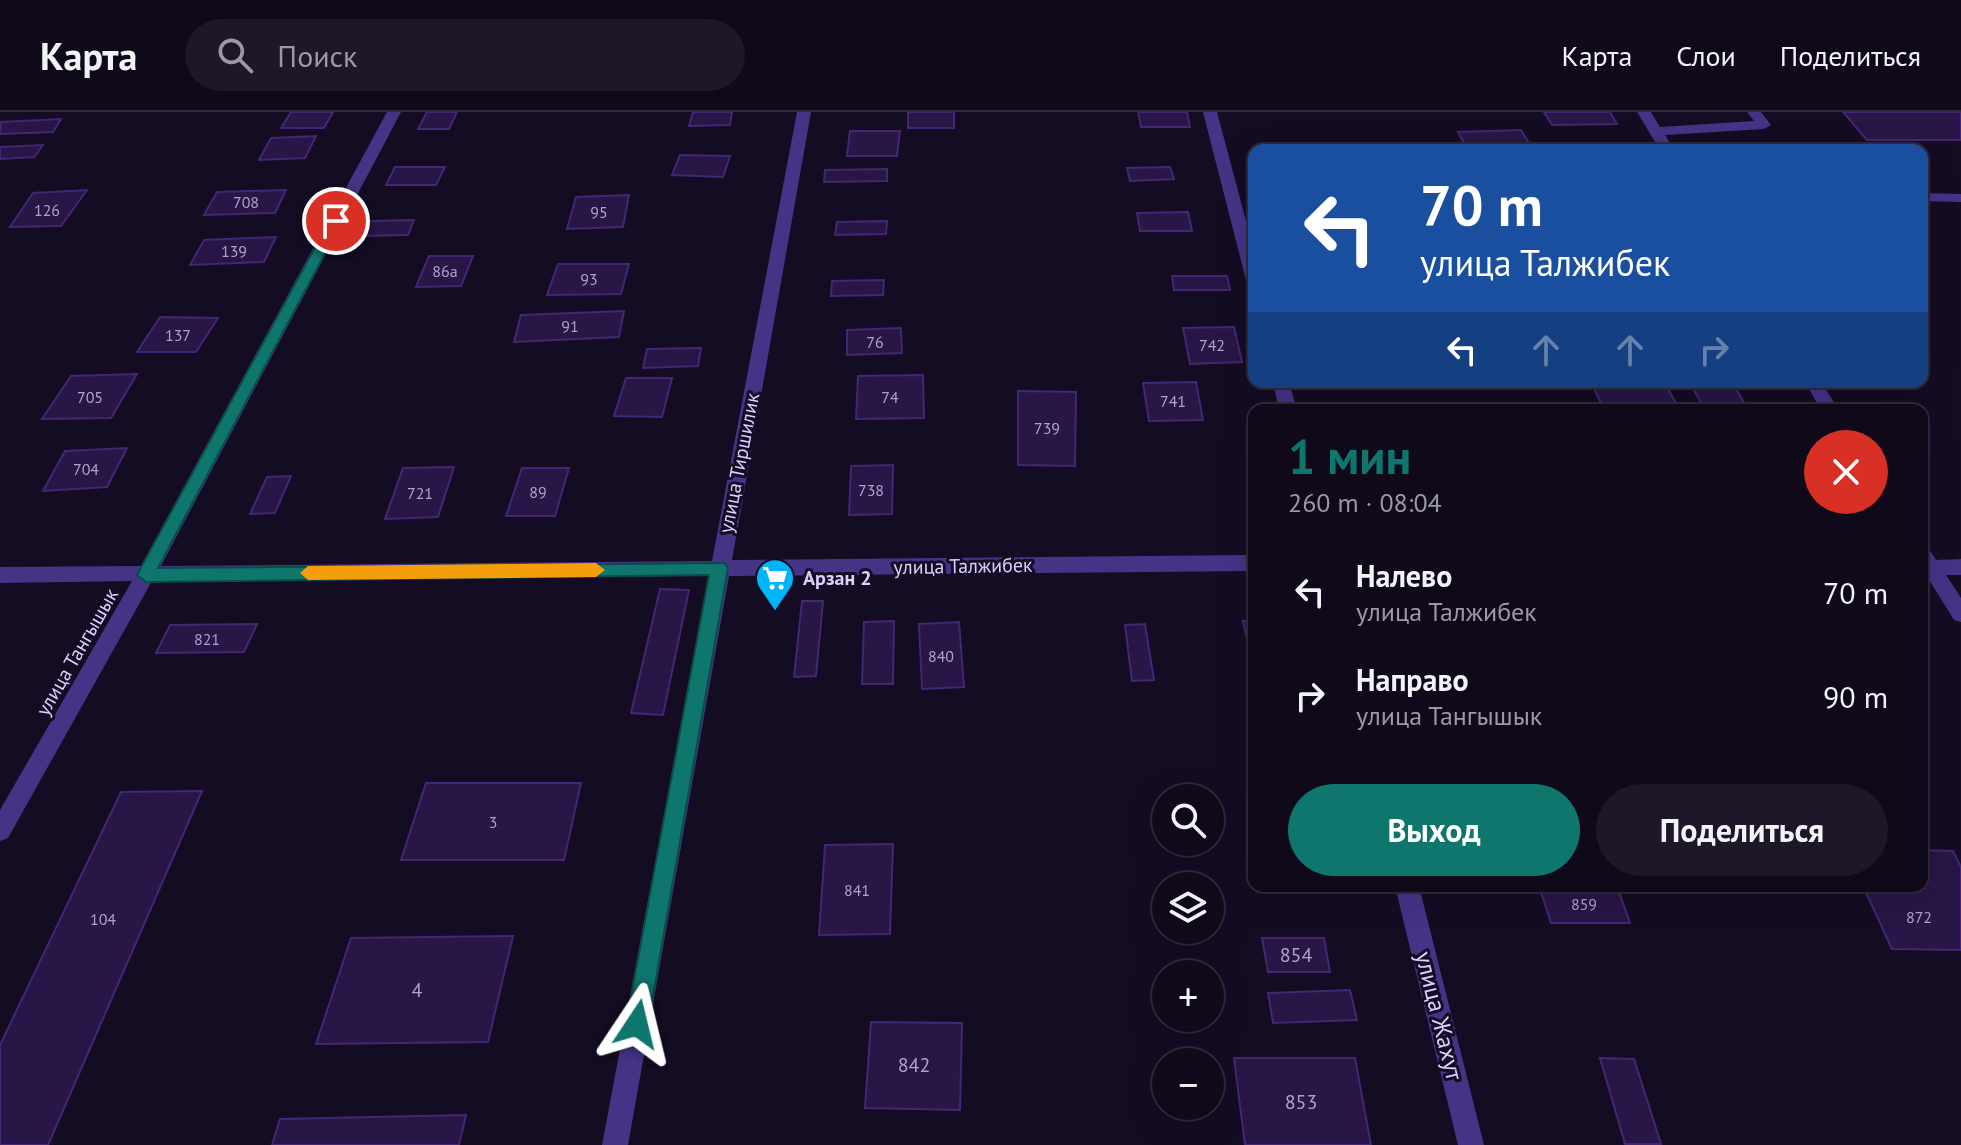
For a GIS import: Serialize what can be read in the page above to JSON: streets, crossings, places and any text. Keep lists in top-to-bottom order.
{
  "streets": {
    "street": [
      "улица Тиршилик",
      "улица Талжибек",
      "улица Тангышык",
      "улица Жахут"
    ]
  },
  "crossings": [
    ["улица Тиршилик", "улица Талжибек"],
    ["улица Талжибек", "улица Тангышык"]
  ],
  "places": {
    "supermarket": ["Арзан 2"]
  },
  "house_numbers": [
    "708",
    "126",
    "95",
    "139",
    "86а",
    "93",
    "91",
    "137",
    "76",
    "742",
    "705",
    "74",
    "741",
    "739",
    "704",
    "738",
    "89",
    "721",
    "821",
    "840",
    "3",
    "841",
    "859",
    "872",
    "104",
    "854",
    "4",
    "842",
    "853"
  ],
  "page": {
    "header": "Карта",
    "search": "Поиск",
    "nav": ["Карта", "Слои", "Поделиться"],
    "turn": ["70 m", "улица Талжибек"],
    "heading": ["1 мин", "260 m · 08:04"],
    "list": [
      {
        "name": "Налево",
        "note": "улица Талжибек",
        "value": "70 m"
      },
      {
        "name": "Направо",
        "note": "улица Тангышык",
        "value": "90 m"
      }
    ],
    "buttons": ["Выход", "Поделиться"],
    "map_buttons": ["+", "−"]
  }
}
